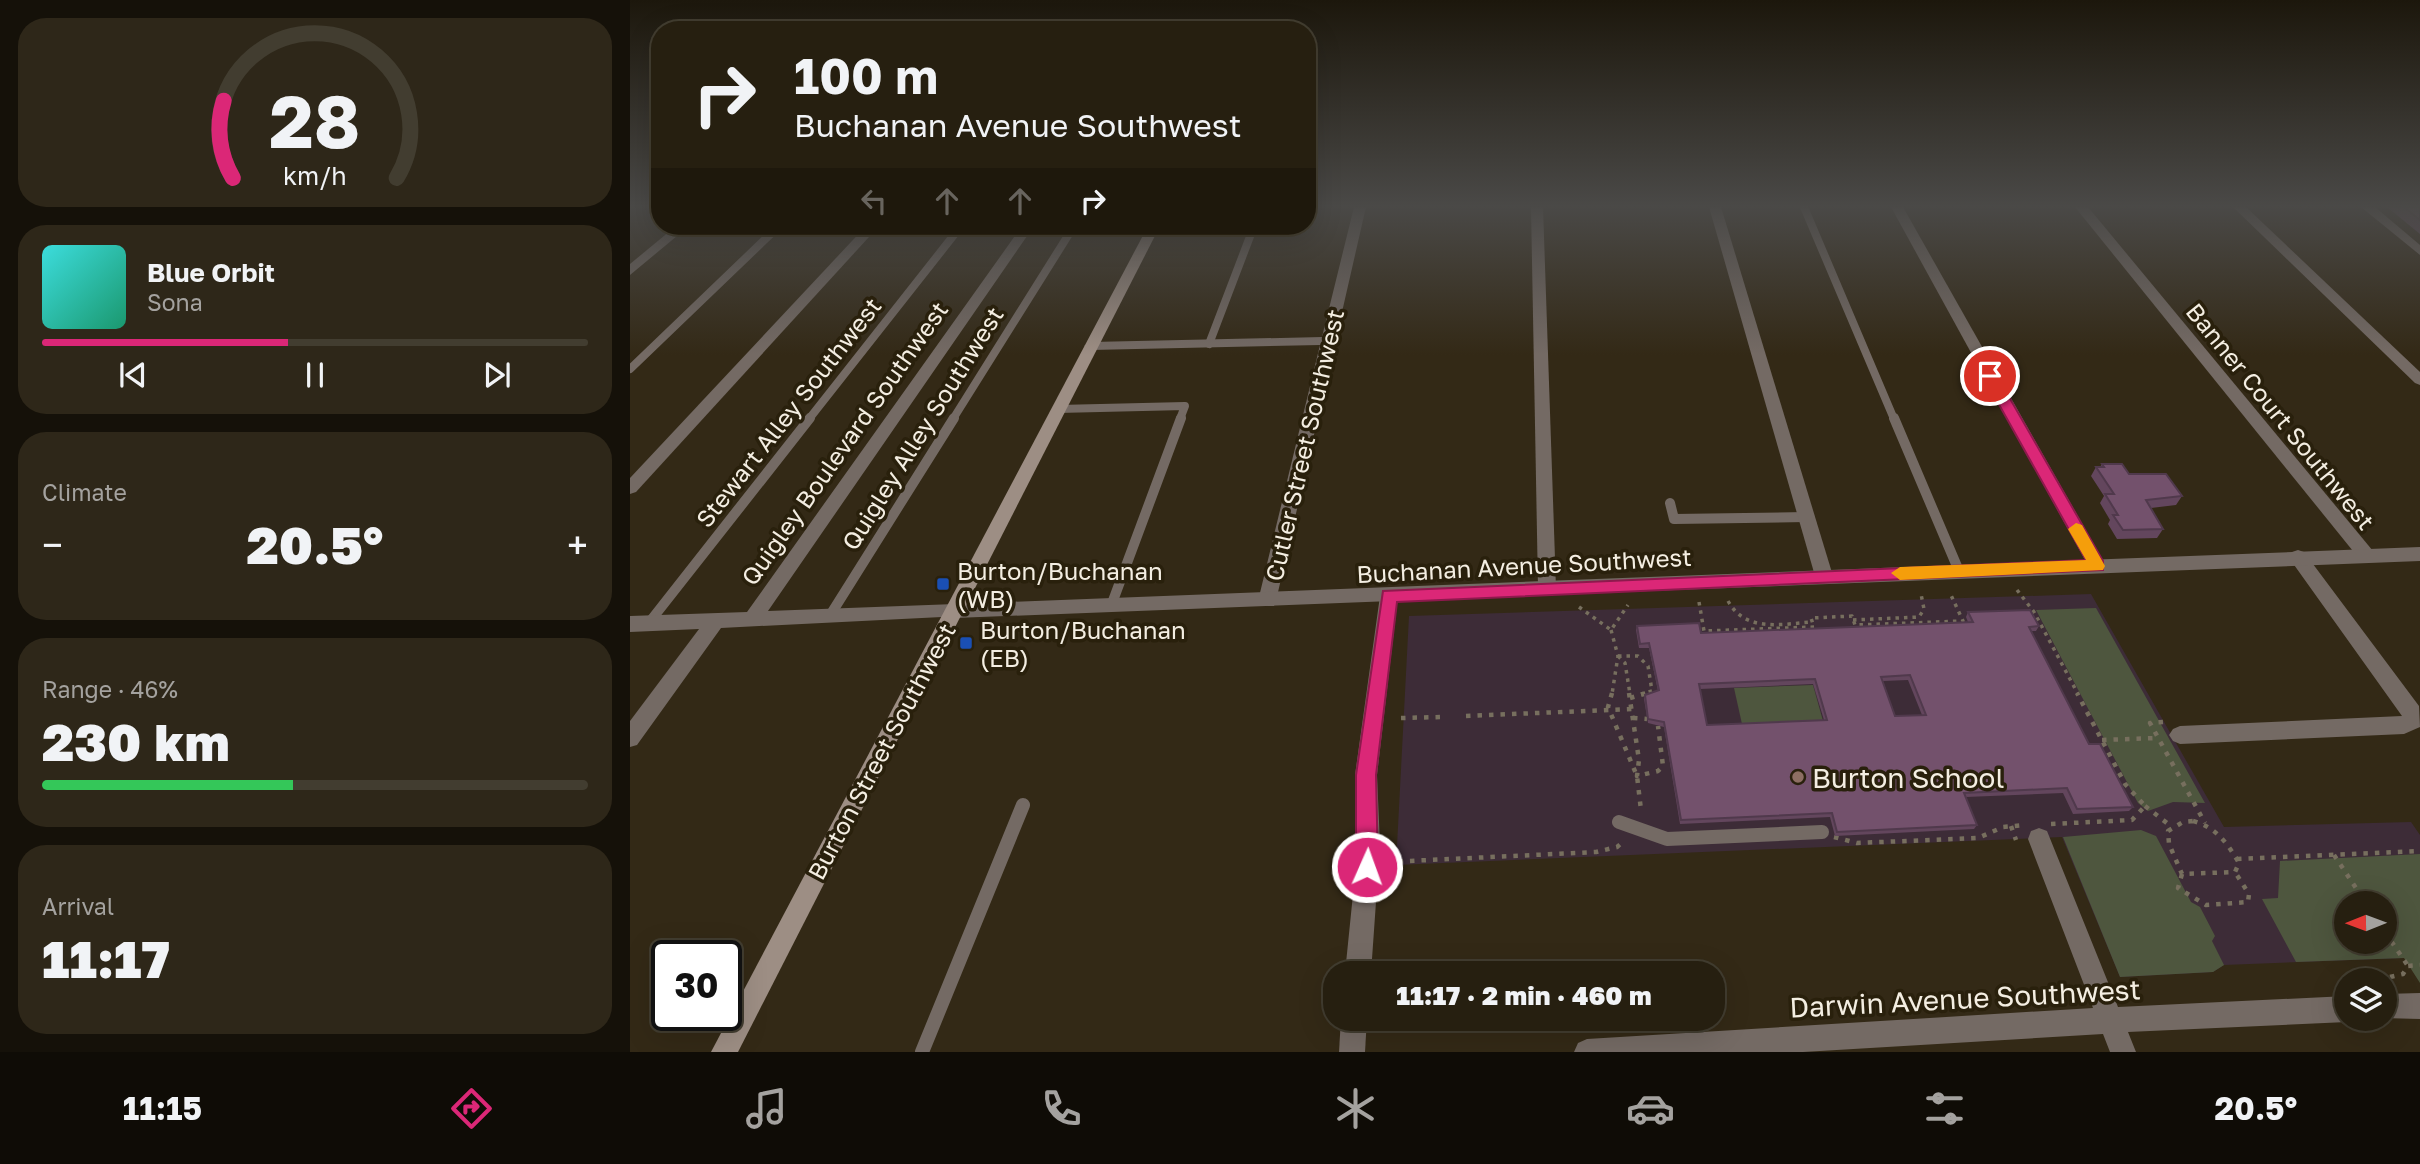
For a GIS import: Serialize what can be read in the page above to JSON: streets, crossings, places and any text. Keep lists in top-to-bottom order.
{
  "streets": {
    "main road": ["Burton Street Southwest"],
    "street": [
      "Banner Court Southwest",
      "Quigley Boulevard Southwest",
      "Cutler Street Southwest",
      "Buchanan Avenue Southwest",
      "Darwin Avenue Southwest"
    ],
    "lane": ["Stewart Alley Southwest", "Quigley Alley Southwest"]
  },
  "crossings": [
    ["Stewart Alley Southwest", "Buchanan Avenue Southwest"],
    ["Banner Court Southwest", "Buchanan Avenue Southwest"],
    ["Quigley Alley Southwest", "Buchanan Avenue Southwest"],
    ["Quigley Boulevard Southwest", "Buchanan Avenue Southwest"],
    ["Cutler Street Southwest", "Buchanan Avenue Southwest"],
    ["Buchanan Avenue Southwest", "Burton Street Southwest"]
  ],
  "places": {
    "transit": ["Burton/Buchanan (WB)", "Burton/Buchanan (EB)"],
    "other": ["Burton School"]
  },
  "north": "left",
  "page": {
    "turn": ["100 m", "Buchanan Avenue Southwest"],
    "song": ["Blue Orbit", "Sona"],
    "tile": [
      "Climate",
      ["Range · 46%", "230 km"],
      ["Arrival", "11:17"]
    ],
    "heat": ["−", "20.5°", "+"],
    "limit": "30",
    "trip": "11:17 · 2 min · 460 m",
    "tabs": ["11:15", "20.5°"],
    "gauge": ["28", "km/h"]
  }
}
